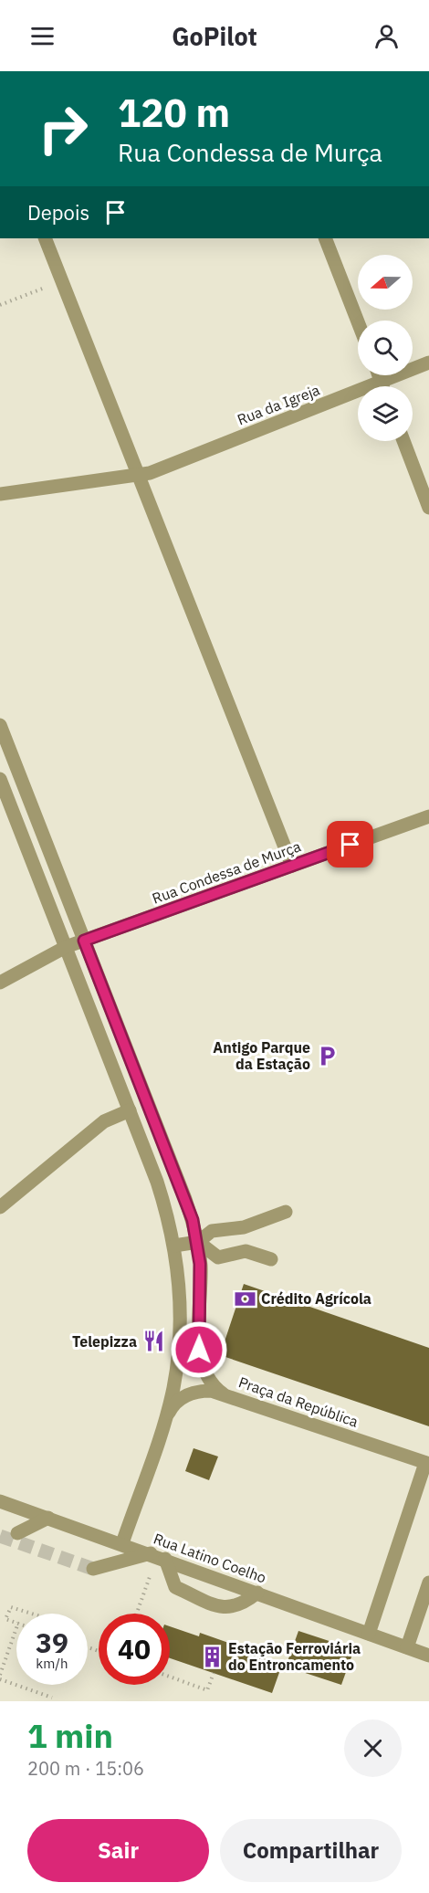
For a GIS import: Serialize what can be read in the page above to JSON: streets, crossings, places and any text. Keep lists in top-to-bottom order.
{
  "streets": {
    "street": [
      "Rua da Igreja",
      "Rua Condessa de Murça",
      "Praça da República",
      "Rua Latino Coelho"
    ]
  },
  "places": {
    "parking": ["Antigo Parque da Estação"],
    "bank": ["Crédito Agrícola"],
    "restaurant": ["Telepizza"],
    "building": ["Estação Ferroviária do Entroncamento"]
  },
  "north": "left",
  "page": {
    "header": "GoPilot",
    "turn": ["120 m", "Rua Condessa de Murça"],
    "then": "Depois",
    "speed": "39 km/h",
    "limit": "40",
    "heading": ["1 min", "200 m · 15:06"],
    "buttons": ["Sair", "Compartilhar"]
  }
}
